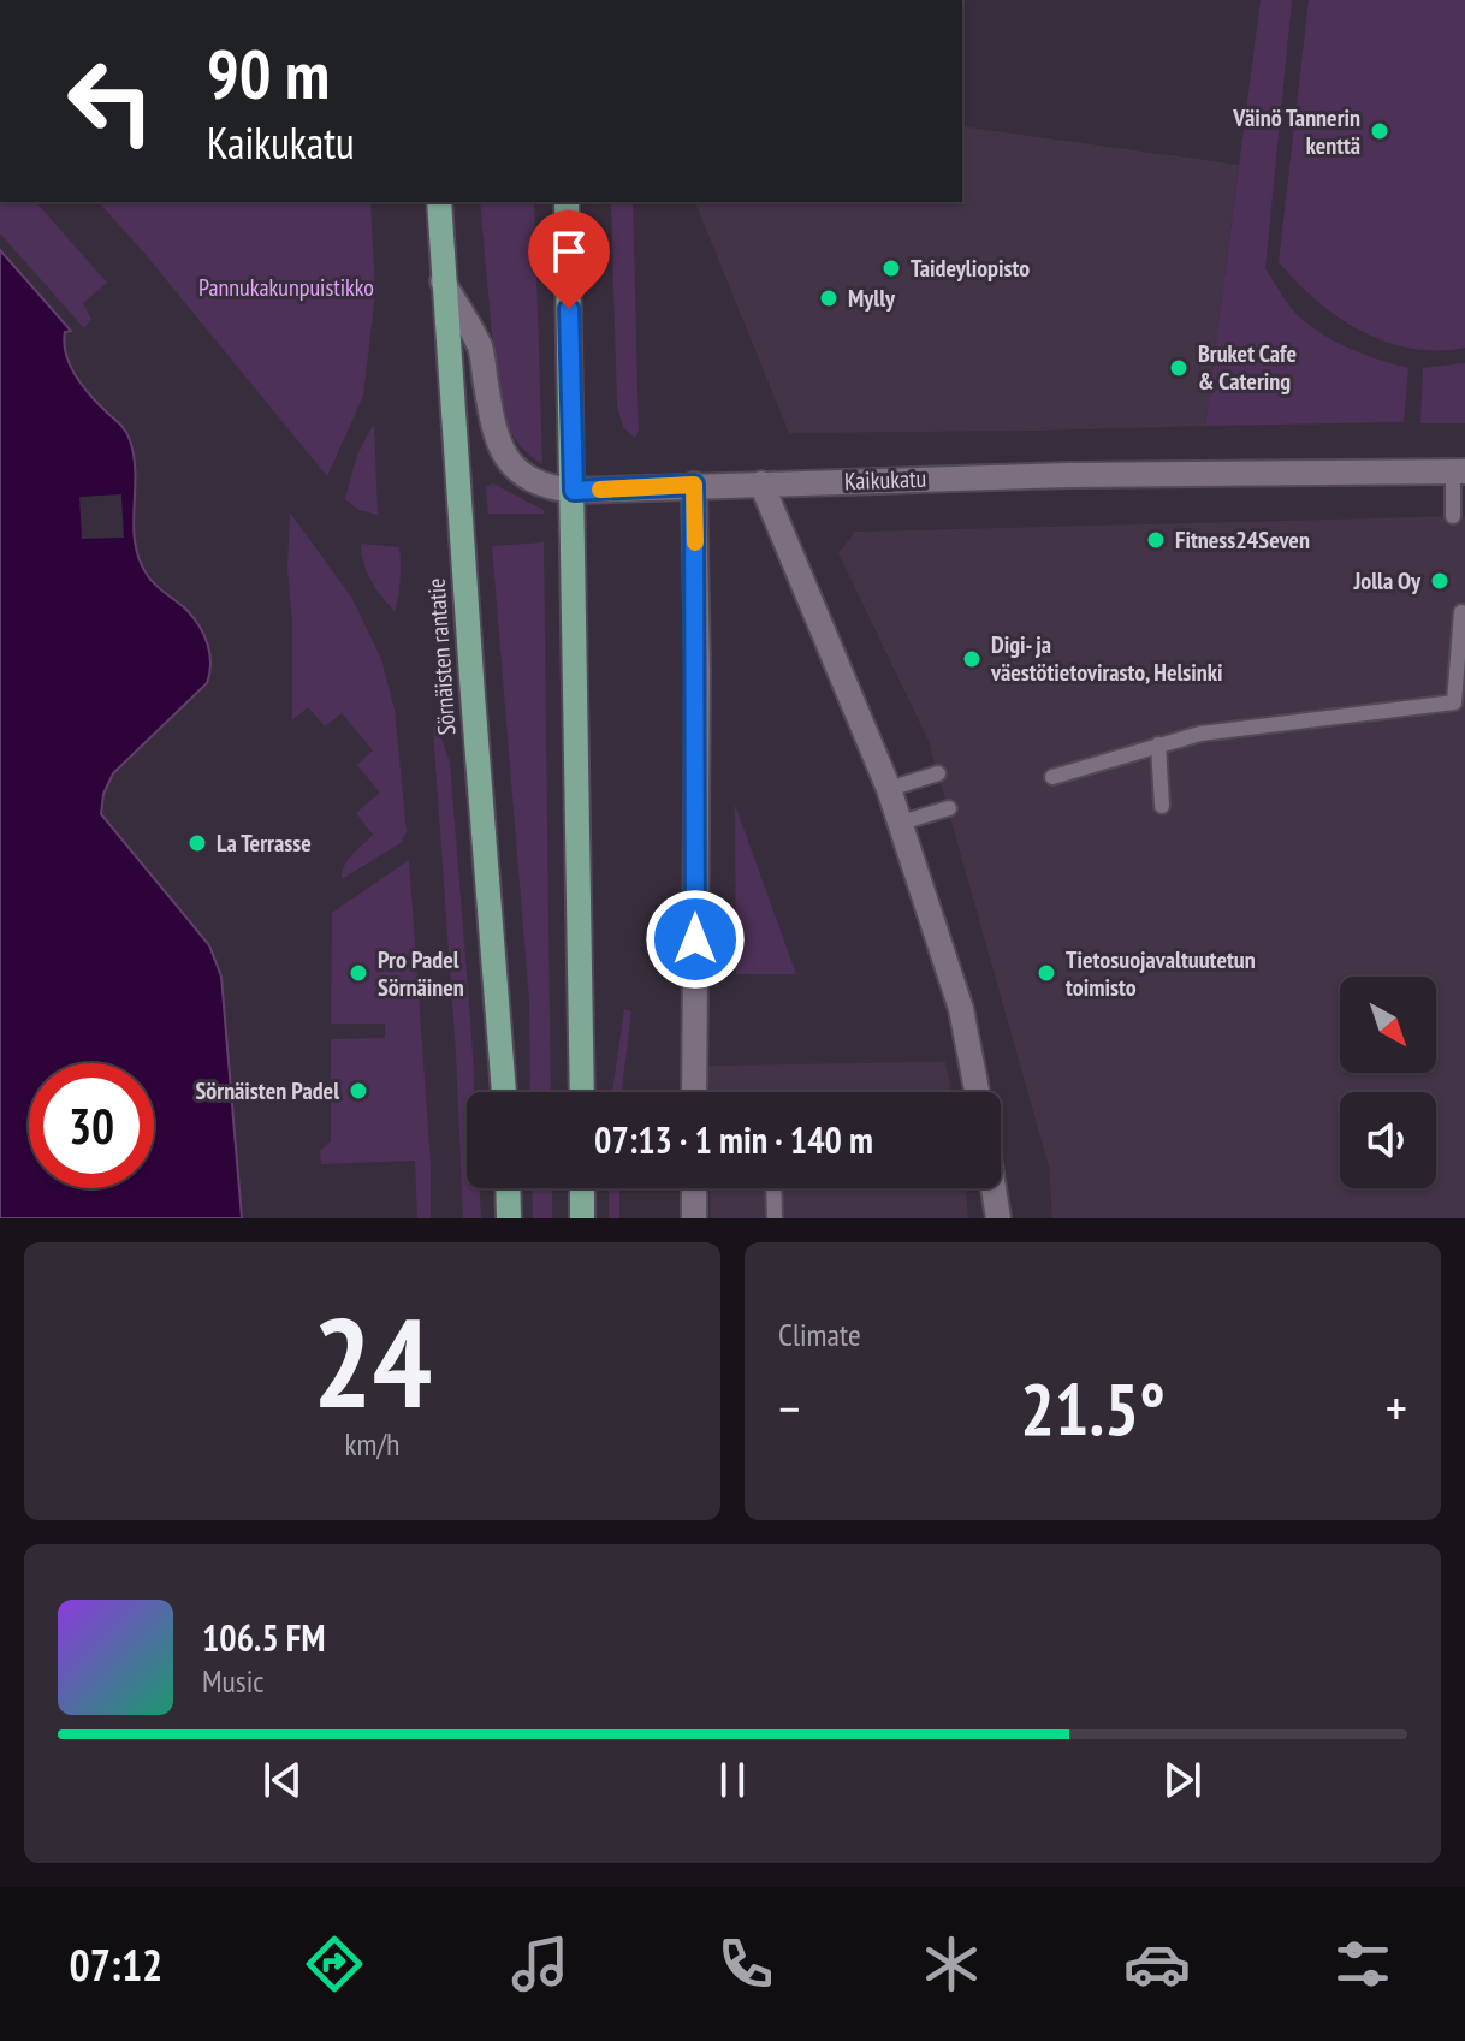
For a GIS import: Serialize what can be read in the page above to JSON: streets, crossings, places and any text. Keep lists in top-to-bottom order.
{
  "streets": {
    "main road": ["Sörnäisten rantatie"],
    "street": ["Kaikukatu"]
  },
  "crossings": [
    ["Kaikukatu", "Sörnäisten rantatie"]
  ],
  "parks": ["Pannukakunpuistikko"],
  "places": [
    "Väinö Tannerin kenttä",
    "Taideyliopisto",
    "Mylly",
    "Bruket Cafe & Catering",
    "Fitness24Seven",
    "Jolla Oy",
    "Digi- ja väestötietovirasto, Helsinki",
    "La Terrasse",
    "Pro Padel Sörnäinen",
    "Tietosuojavaltuutetun toimisto",
    "Sörnäisten Padel"
  ],
  "north": "bottom right",
  "page": {
    "turn": ["90 m", "Kaikukatu"],
    "limit": "30",
    "trip": "07:13 · 1 min · 140 m",
    "tile": [
      ["24", "km/h"],
      "Climate"
    ],
    "heat": ["−", "21.5°", "+"],
    "song": ["106.5 FM", "Music"],
    "tabs": "07:12"
  }
}
